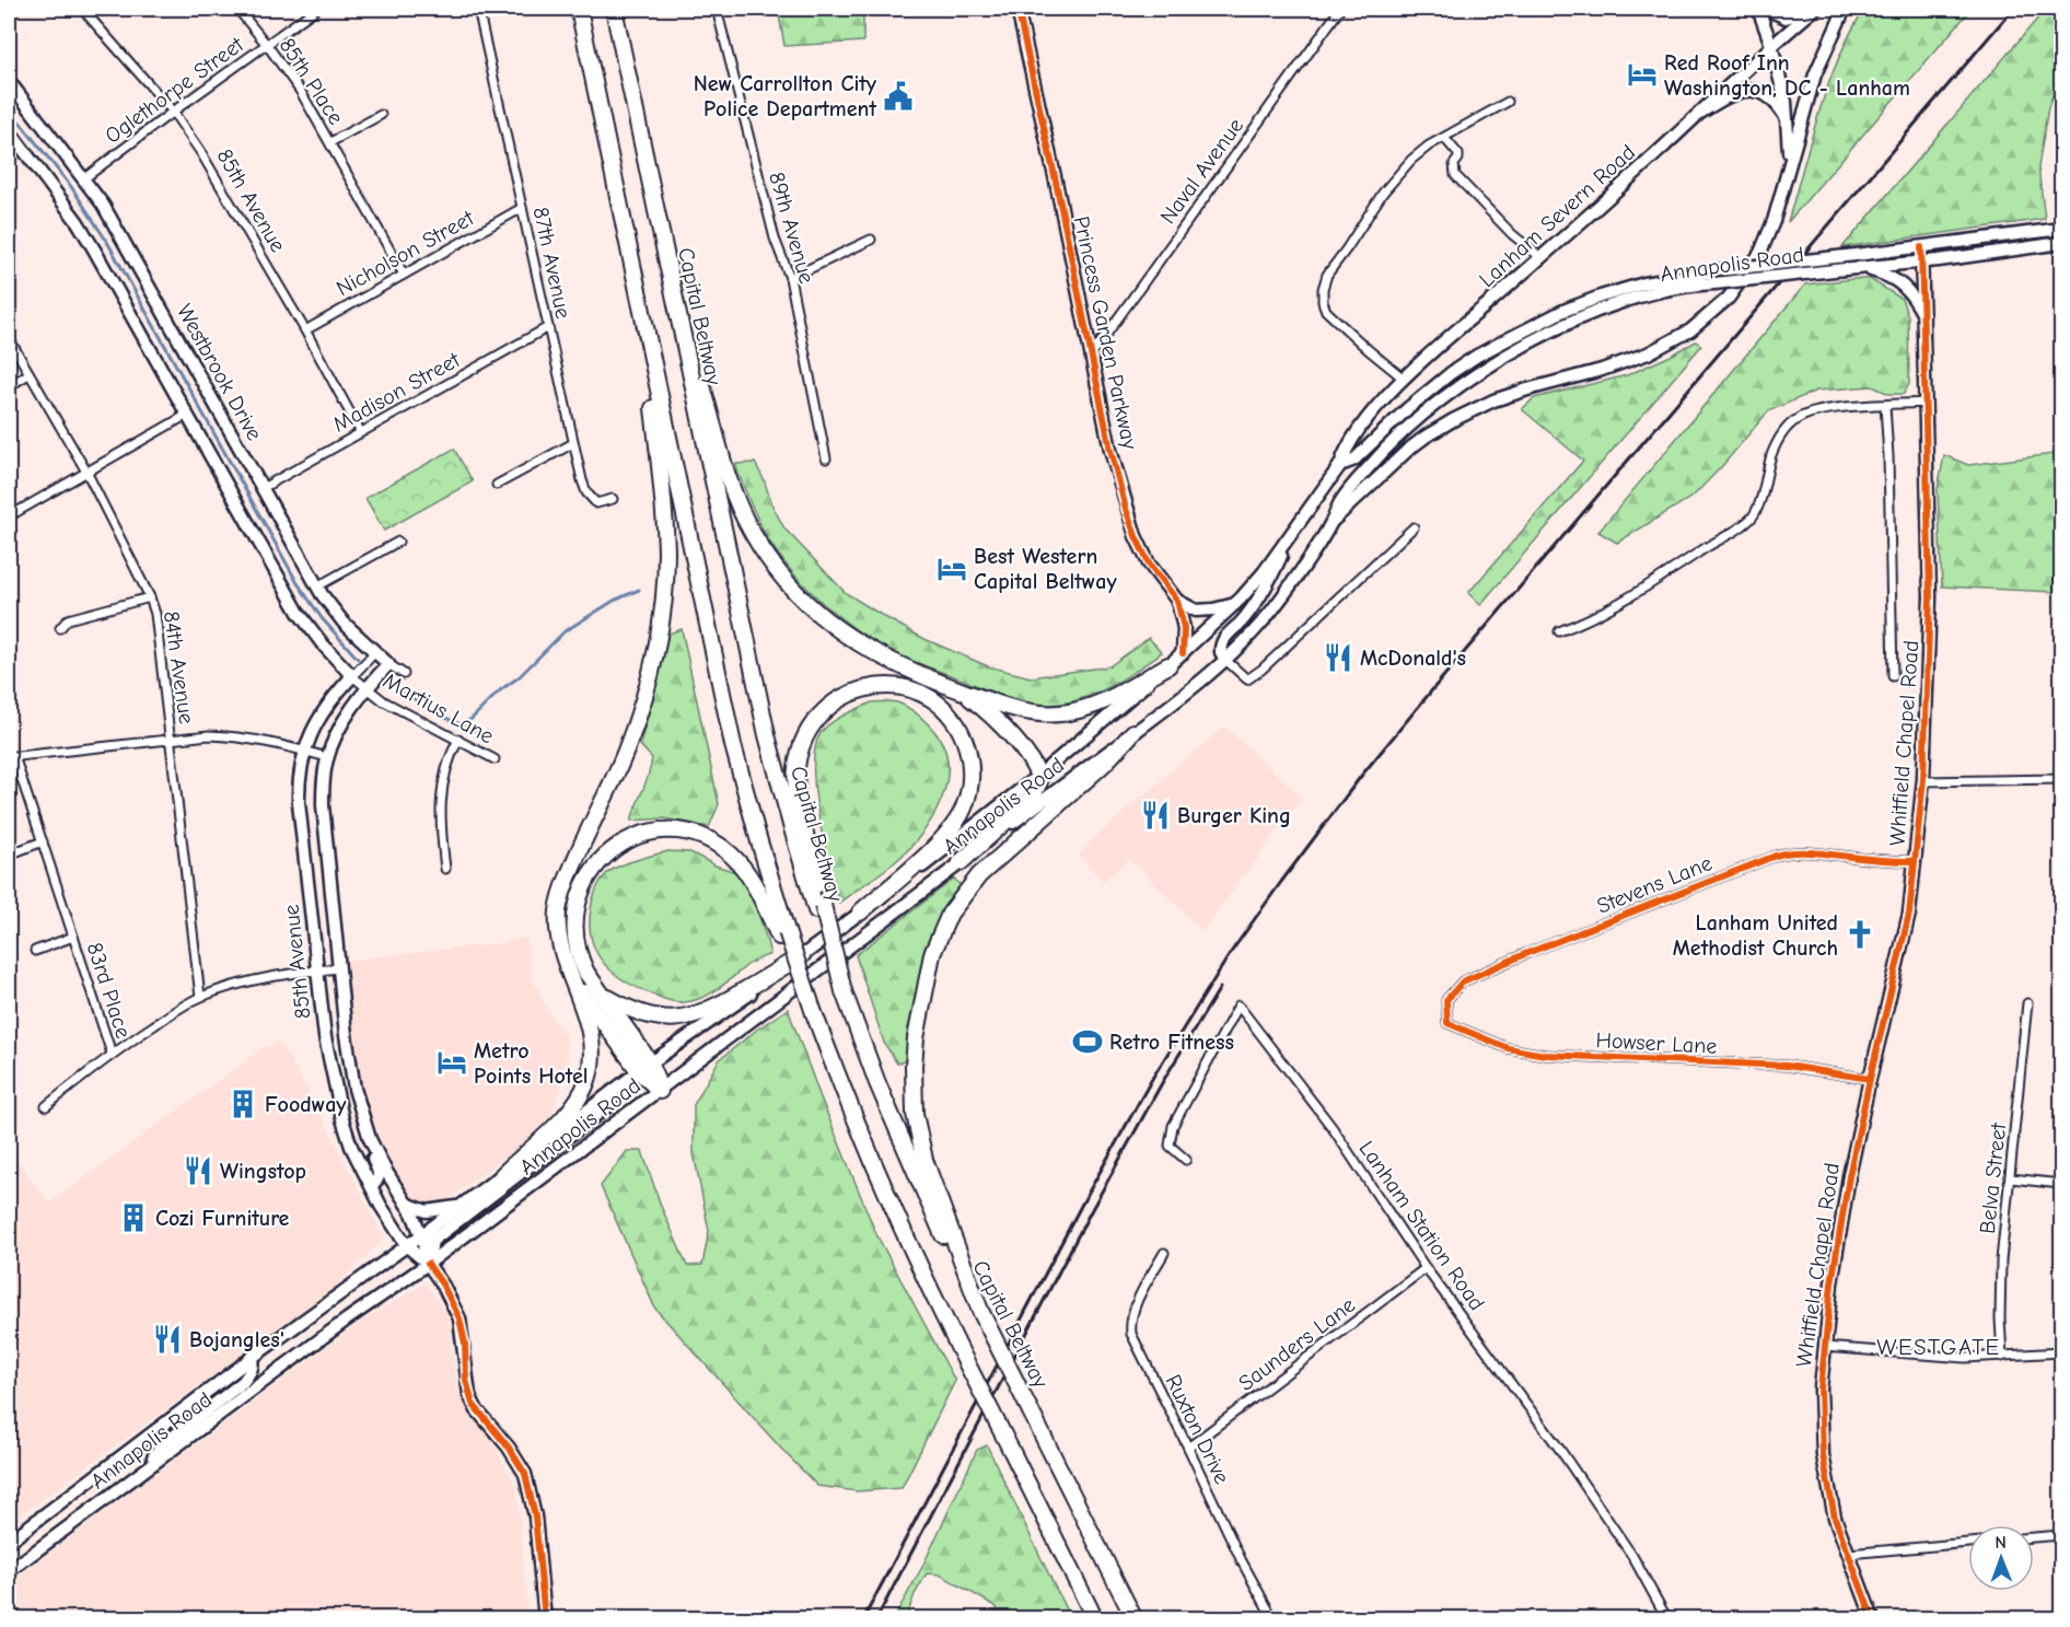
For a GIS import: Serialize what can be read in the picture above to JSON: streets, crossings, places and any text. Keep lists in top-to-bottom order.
{
  "streets": {
    "highway": ["Capital Beltway"],
    "main road": [
      "85th Avenue",
      "Lanham Severn Road",
      "Annapolis Road",
      "Princess Garden Parkway",
      "Westbrook Drive",
      "Whitfield Chapel Road"
    ],
    "street": [
      "85th Place",
      "Oglethorpe Street",
      "Naval Avenue",
      "89th Avenue",
      "Nicholson Street",
      "87th Avenue",
      "Madison Street",
      "84th Avenue",
      "Martius Lane",
      "Stevens Lane",
      "83rd Place",
      "Howser Lane",
      "Belva Street",
      "Lanham Station Road",
      "Saunders Lane",
      "Ruxton Drive"
    ]
  },
  "crossings": [
    ["85th Place", "Oglethorpe Street"],
    ["85th Place", "Nicholson Street"],
    ["Oglethorpe Street", "85th Avenue"],
    ["Oglethorpe Street", "Westbrook Drive"],
    ["Naval Avenue", "Princess Garden Parkway"],
    ["85th Avenue", "Nicholson Street"],
    ["85th Avenue", "Annapolis Road"],
    ["85th Avenue", "Westbrook Drive"],
    ["85th Avenue", "Madison Street"],
    ["85th Avenue", "Martius Lane"],
    ["Lanham Severn Road", "Annapolis Road"],
    ["Nicholson Street", "87th Avenue"],
    ["87th Avenue", "Madison Street"],
    ["Annapolis Road", "Princess Garden Parkway"],
    ["Annapolis Road", "Whitfield Chapel Road"],
    ["Westbrook Drive", "Madison Street"],
    ["Whitfield Chapel Road", "Stevens Lane"],
    ["Whitfield Chapel Road", "Howser Lane"],
    ["Stevens Lane", "Howser Lane"],
    ["Lanham Station Road", "Saunders Lane"],
    ["Saunders Lane", "Ruxton Drive"]
  ],
  "districts": ["WESTGATE"],
  "places": {
    "hotel": ["Red Roof Inn Washington, DC - Lanham", "Best Western Capital Beltway", "Metro Points Hotel"],
    "public building": ["New Carrollton City Police Department"],
    "restaurant": [
      "McDonald's",
      "Burger King",
      "Wingstop",
      "Bojangles'"
    ],
    "church": ["Lanham United Methodist Church"],
    "sports": ["Retro Fitness"],
    "building": ["Foodway", "Cozi Furniture"]
  },
  "north": "top"
}
